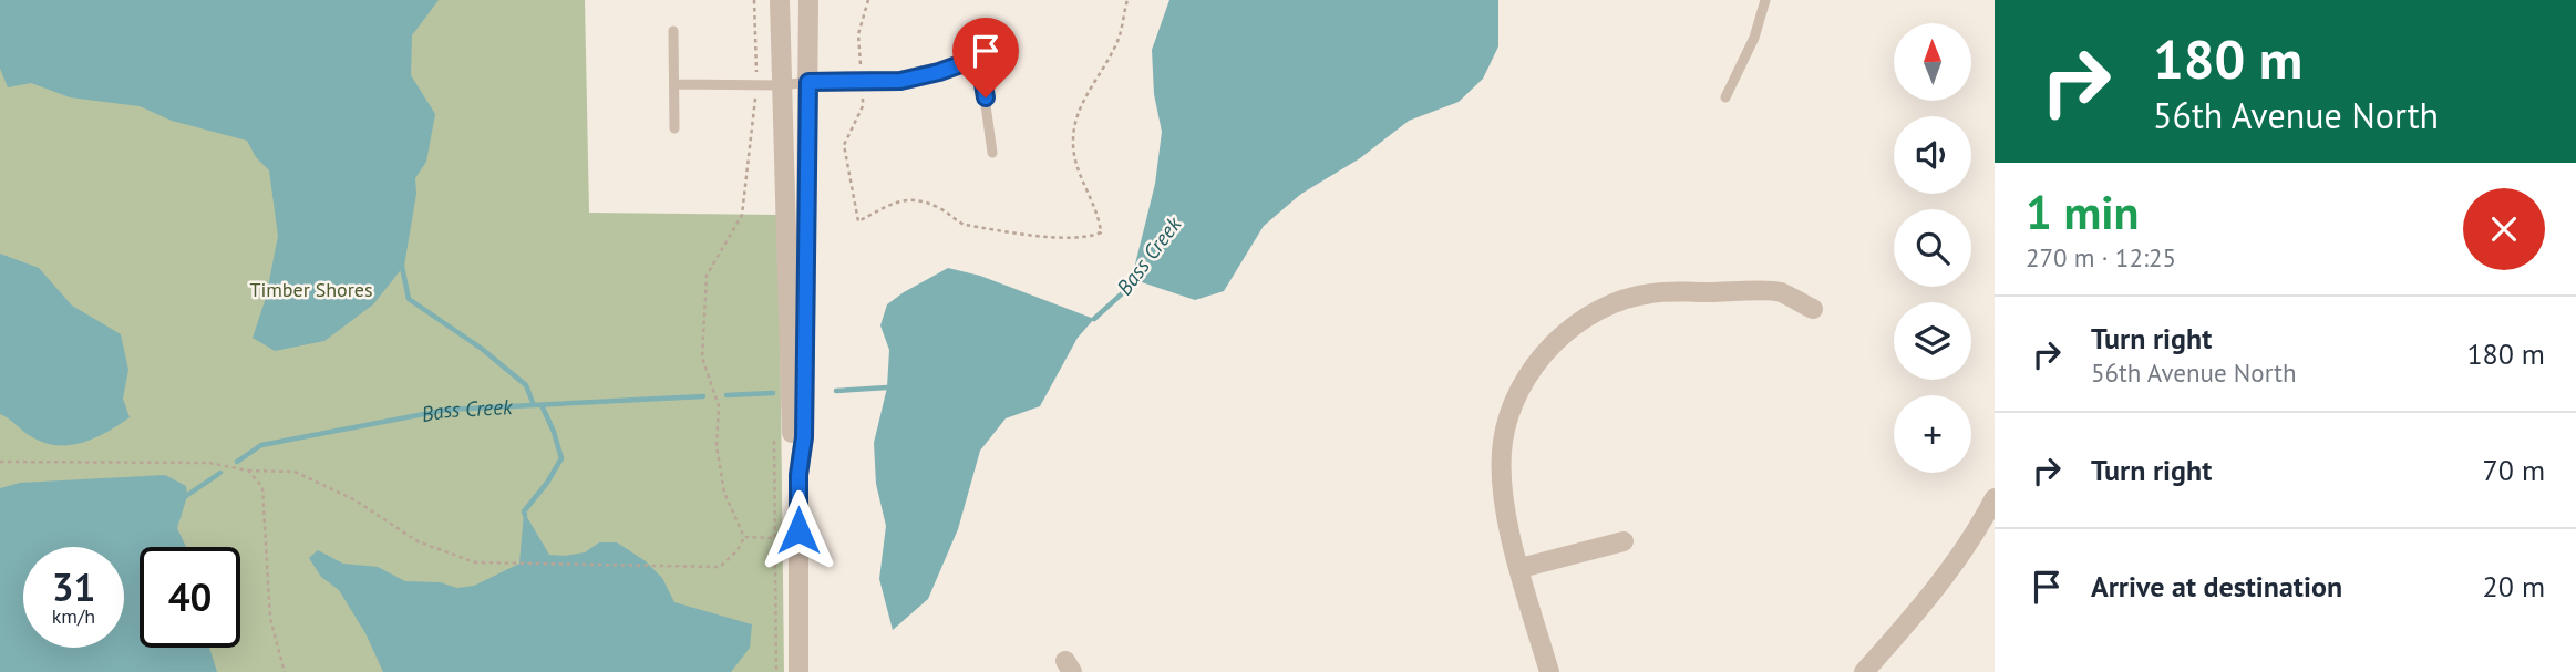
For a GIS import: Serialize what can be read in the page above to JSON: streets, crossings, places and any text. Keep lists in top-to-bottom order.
{
  "water": ["Bass Creek"],
  "parks": ["Timber Shores"],
  "north": "top",
  "page": {
    "turn": ["180 m", "56th Avenue North"],
    "map_buttons": "+",
    "heading": ["1 min", "270 m · 12:25"],
    "list": [
      {
        "name": "Turn right",
        "note": "56th Avenue North",
        "value": "180 m"
      },
      {
        "name": "Turn right",
        "value": "70 m"
      },
      {
        "name": "Arrive at destination",
        "value": "20 m"
      }
    ],
    "speed": "31 km/h",
    "limit": "40"
  }
}
